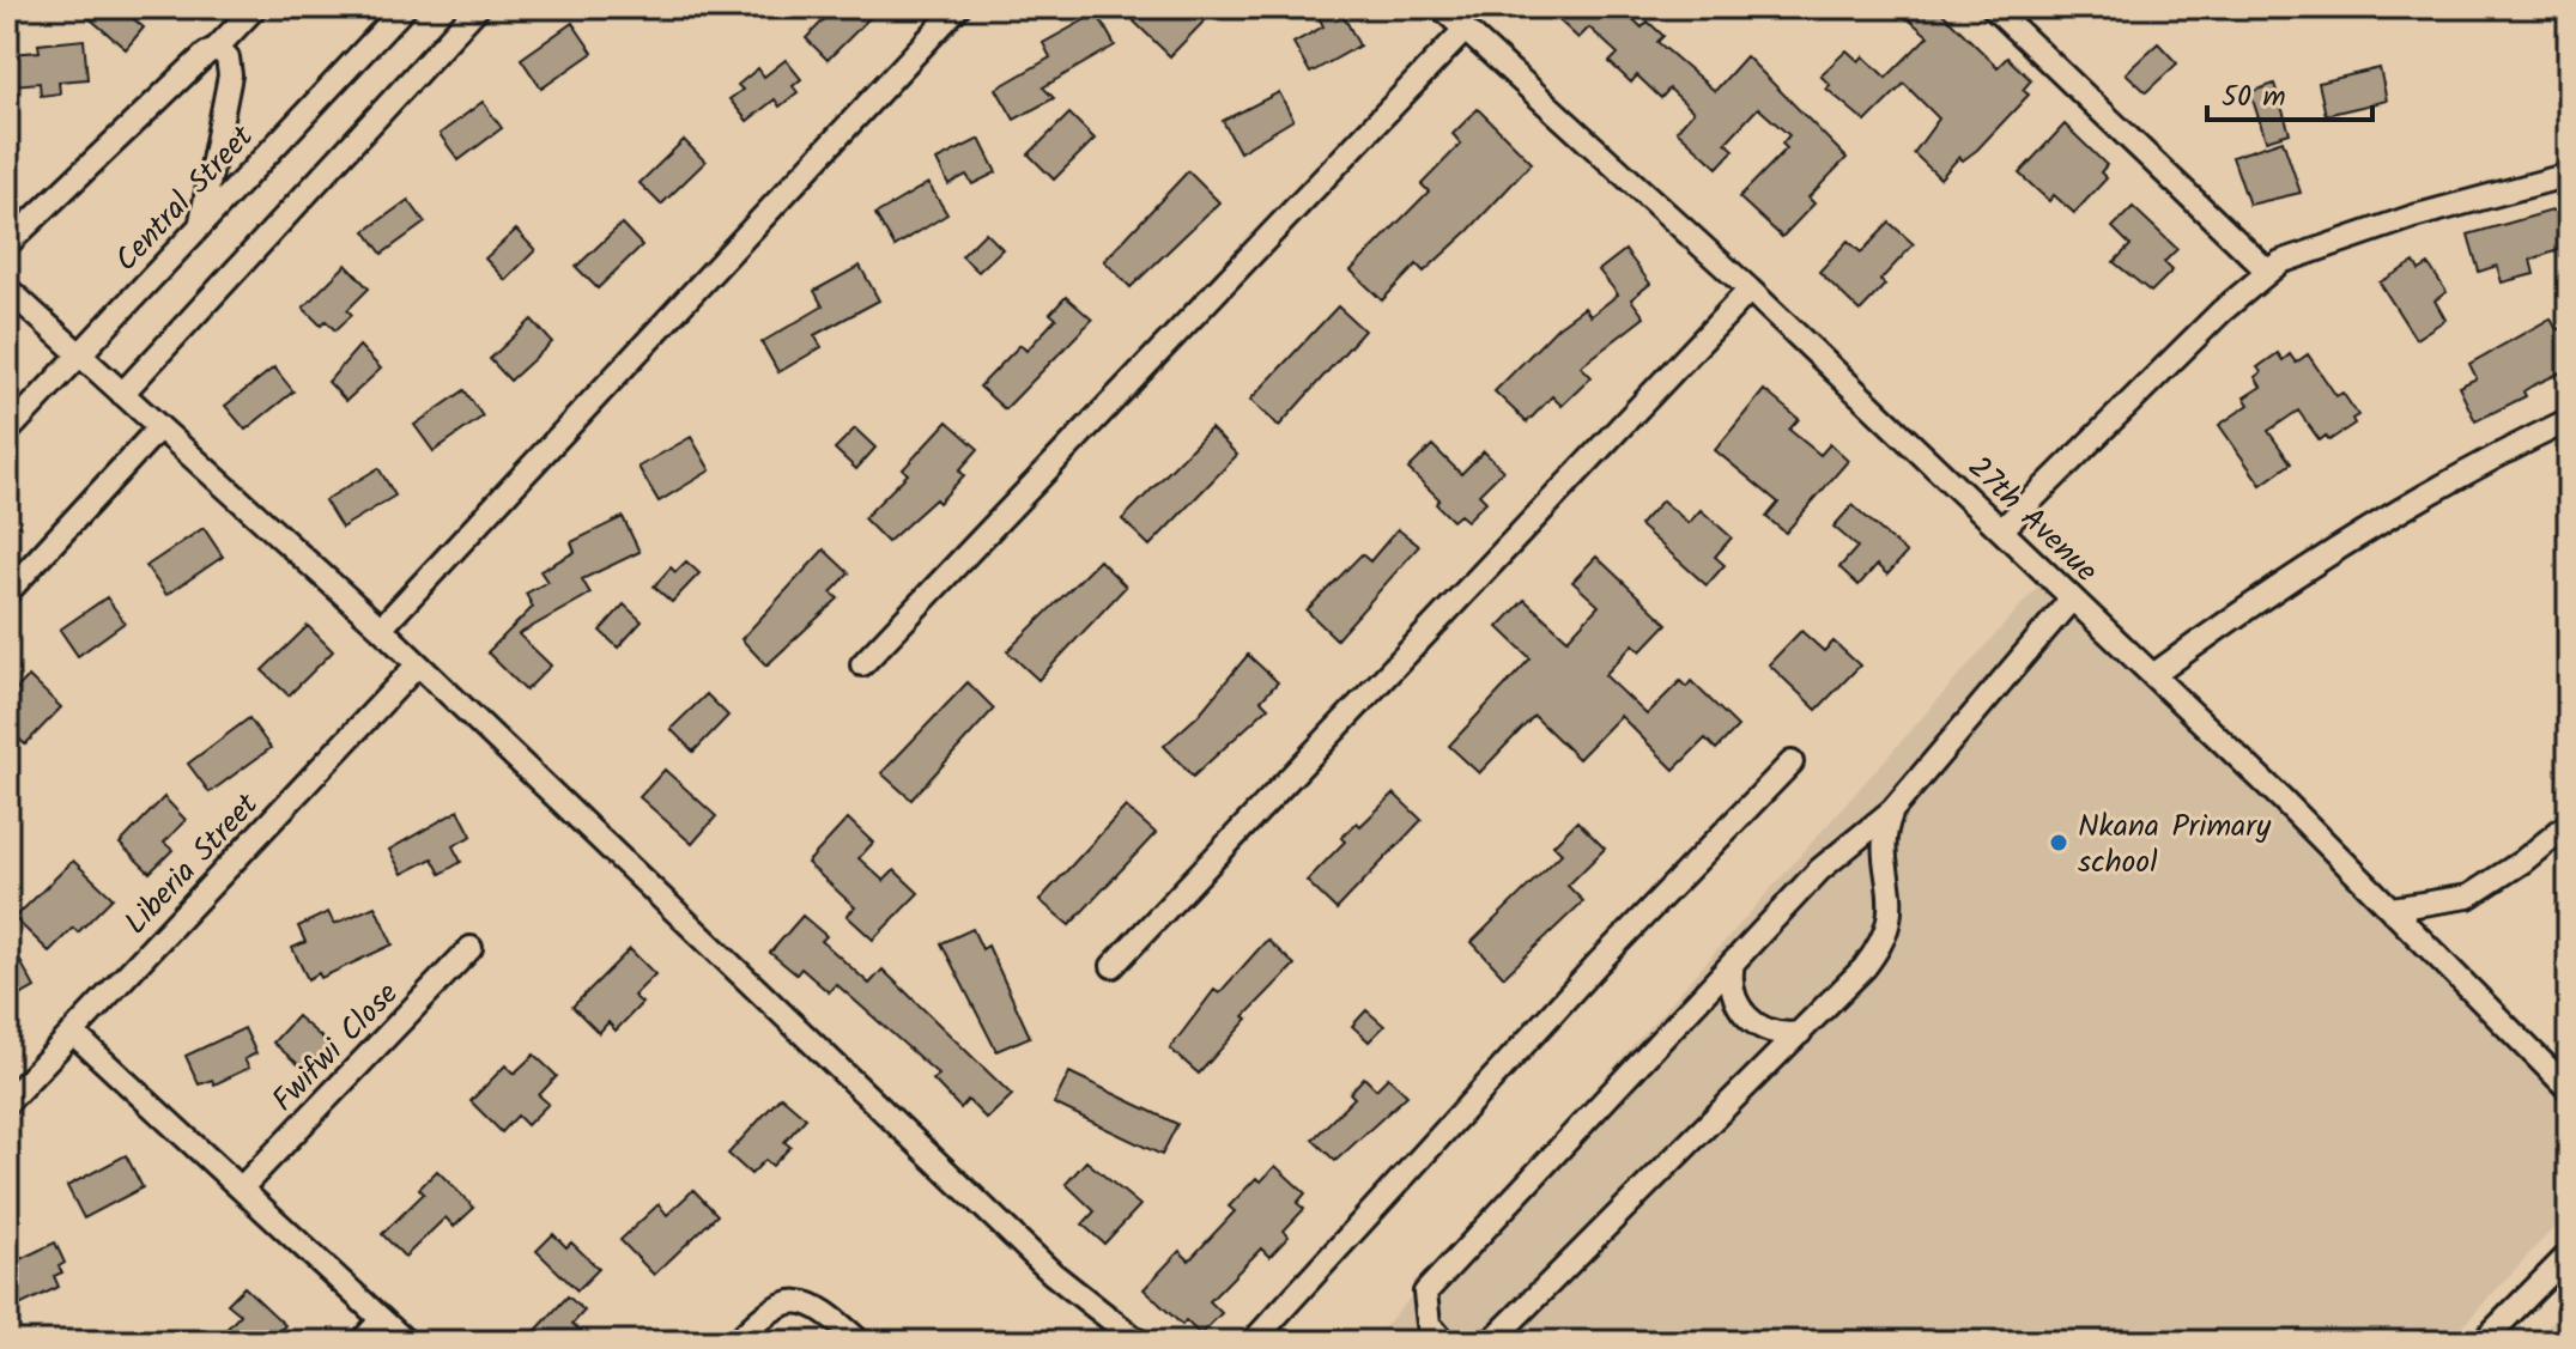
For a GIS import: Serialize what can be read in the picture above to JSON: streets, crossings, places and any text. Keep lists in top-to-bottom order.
{
  "streets": {
    "street": [
      "Central Street",
      "27th Avenue",
      "Liberia Street",
      "Fwifwi Close"
    ]
  },
  "places": ["Nkana Primary school"],
  "scale_bar": "50 m"
}
